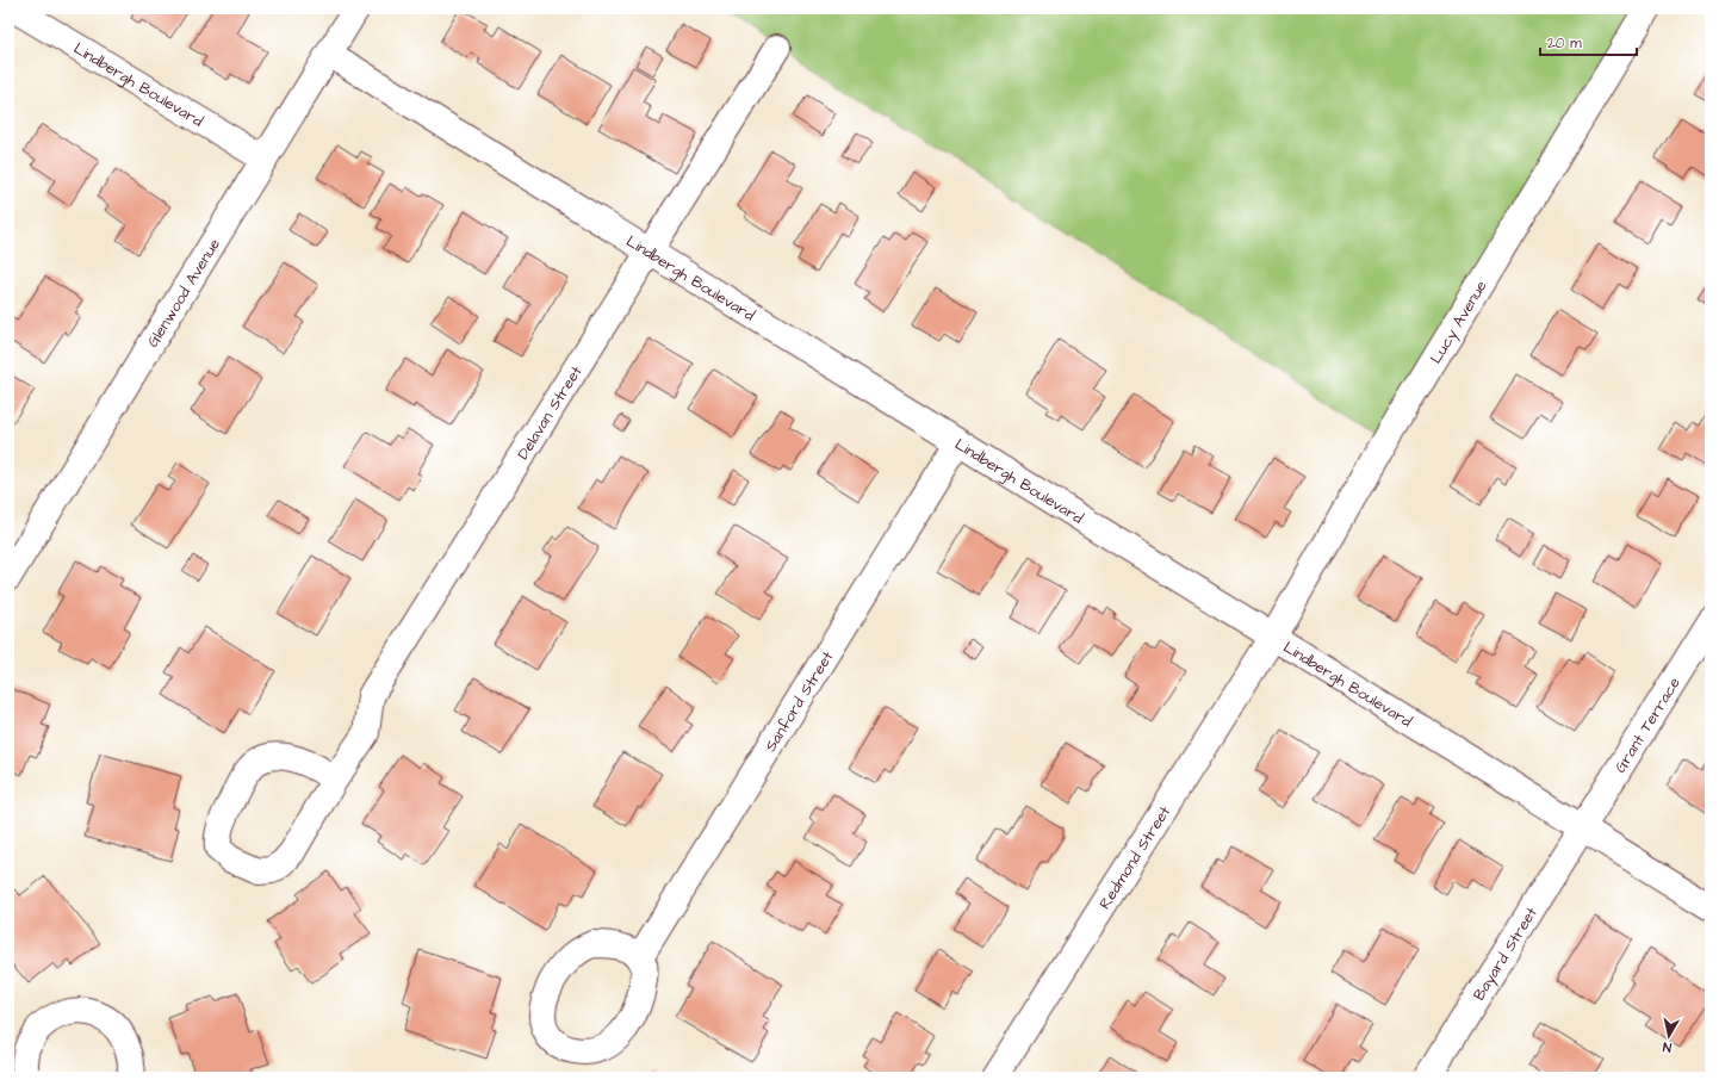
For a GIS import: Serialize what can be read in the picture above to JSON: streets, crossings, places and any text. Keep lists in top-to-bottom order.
{
  "streets": {
    "street": [
      "Lindbergh Boulevard",
      "Glenwood Avenue",
      "Lucy Avenue",
      "Delavan Street",
      "Sanford Street",
      "Grant Terrace",
      "Redmond Street",
      "Bayard Street"
    ]
  },
  "crossings": [
    ["Lindbergh Boulevard", "Glenwood Avenue"],
    ["Lindbergh Boulevard", "Lucy Avenue"],
    ["Lindbergh Boulevard", "Delavan Street"],
    ["Lindbergh Boulevard", "Sanford Street"],
    ["Lindbergh Boulevard", "Grant Terrace"],
    ["Lindbergh Boulevard", "Redmond Street"],
    ["Lindbergh Boulevard", "Bayard Street"],
    ["Lucy Avenue", "Redmond Street"],
    ["Grant Terrace", "Bayard Street"]
  ],
  "scale_bar": "20 m",
  "north": "bottom"
}
